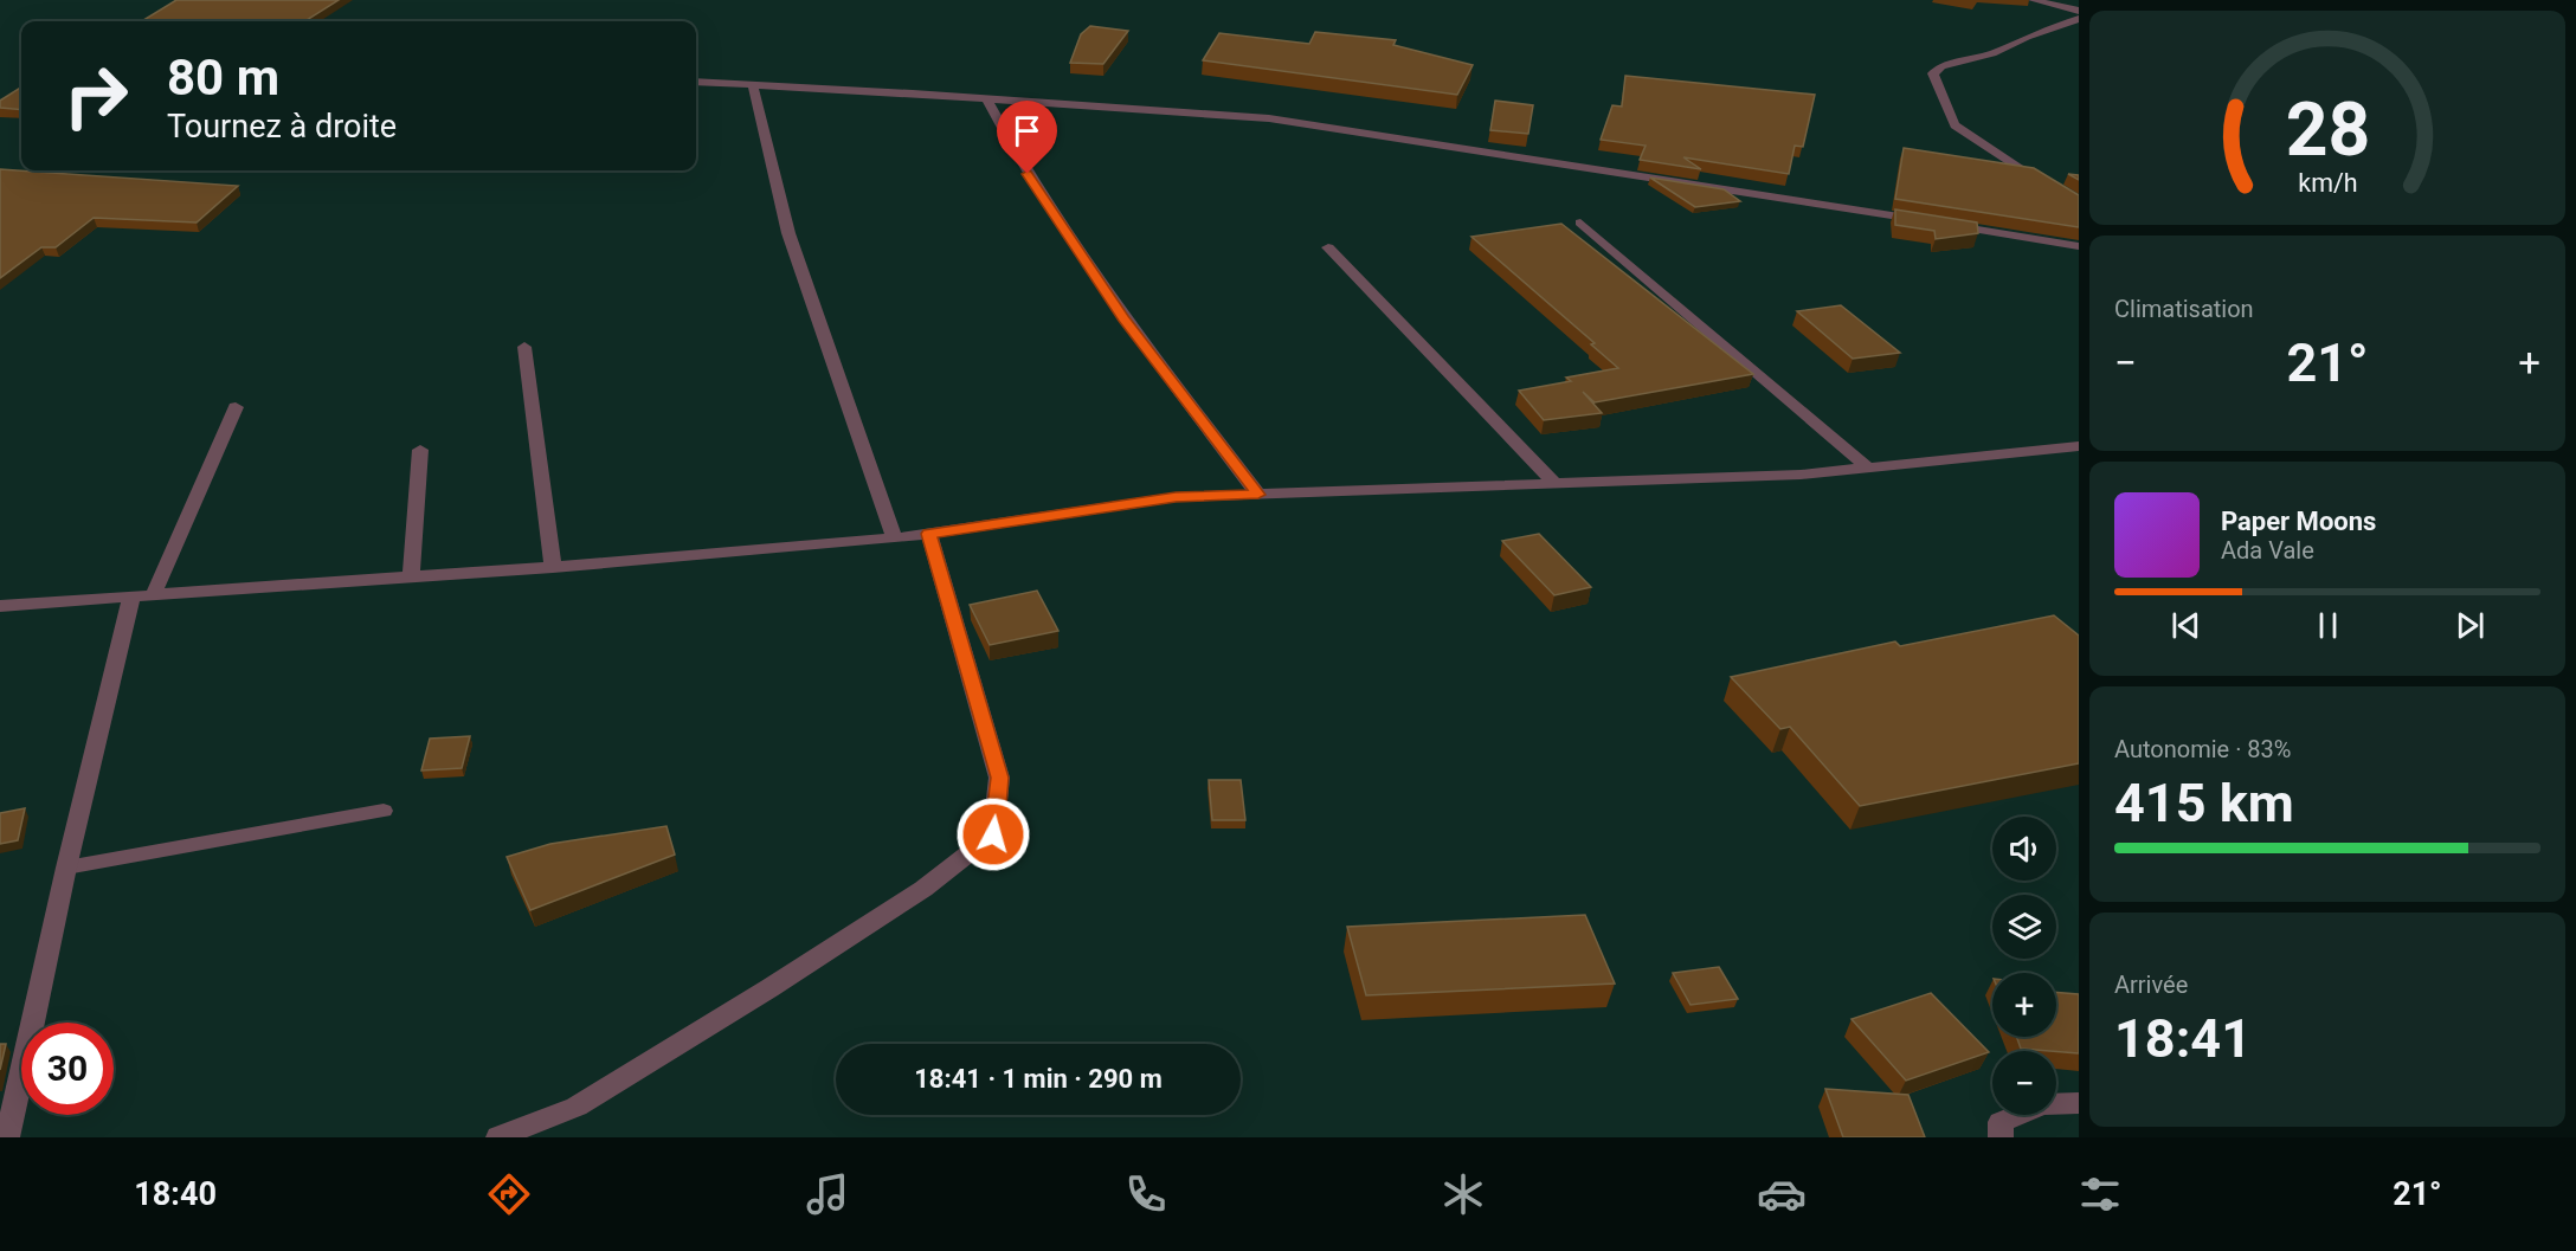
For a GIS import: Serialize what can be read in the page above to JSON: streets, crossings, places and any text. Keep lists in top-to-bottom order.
{
  "page": {
    "turn": ["80 m", "Tournez à droite"],
    "tile": [
      "Climatisation",
      ["Autonomie · 83%", "415 km"],
      ["Arrivée", "18:41"]
    ],
    "heat": ["−", "21°", "+"],
    "song": ["Paper Moons", "Ada Vale"],
    "map_buttons": ["+", "−"],
    "limit": "30",
    "trip": "18:41 · 1 min · 290 m",
    "tabs": ["18:40", "21°"],
    "gauge": ["28", "km/h"]
  }
}
